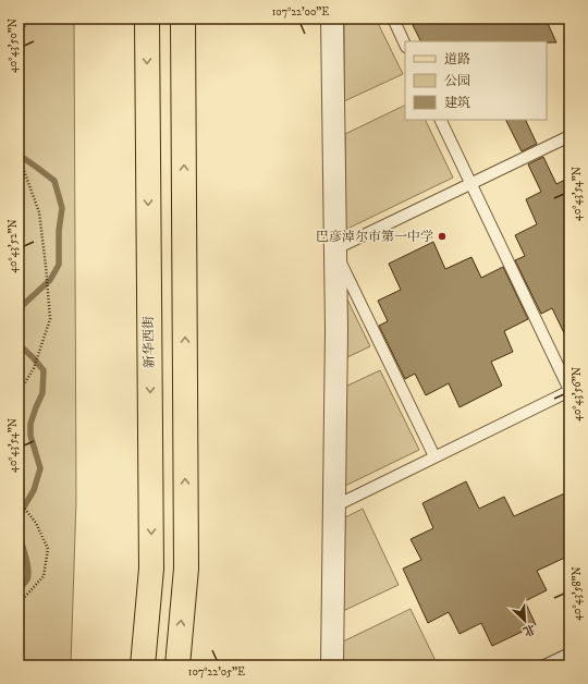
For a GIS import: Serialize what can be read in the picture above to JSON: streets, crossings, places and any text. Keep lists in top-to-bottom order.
{
  "streets": {
    "main road": ["新华西街"]
  },
  "places": ["巴彦淖尔市第一中学"],
  "legend": ["道路", "公园", "建筑"],
  "north": "bottom right",
  "coordinates": [
    "107°22'00\"E",
    "40°43'50\"N",
    "40°43'54\"N",
    "40°43'52\"N",
    "40°43'56\"N",
    "40°43'58\"N",
    "107°22'05\"E"
  ]
}
